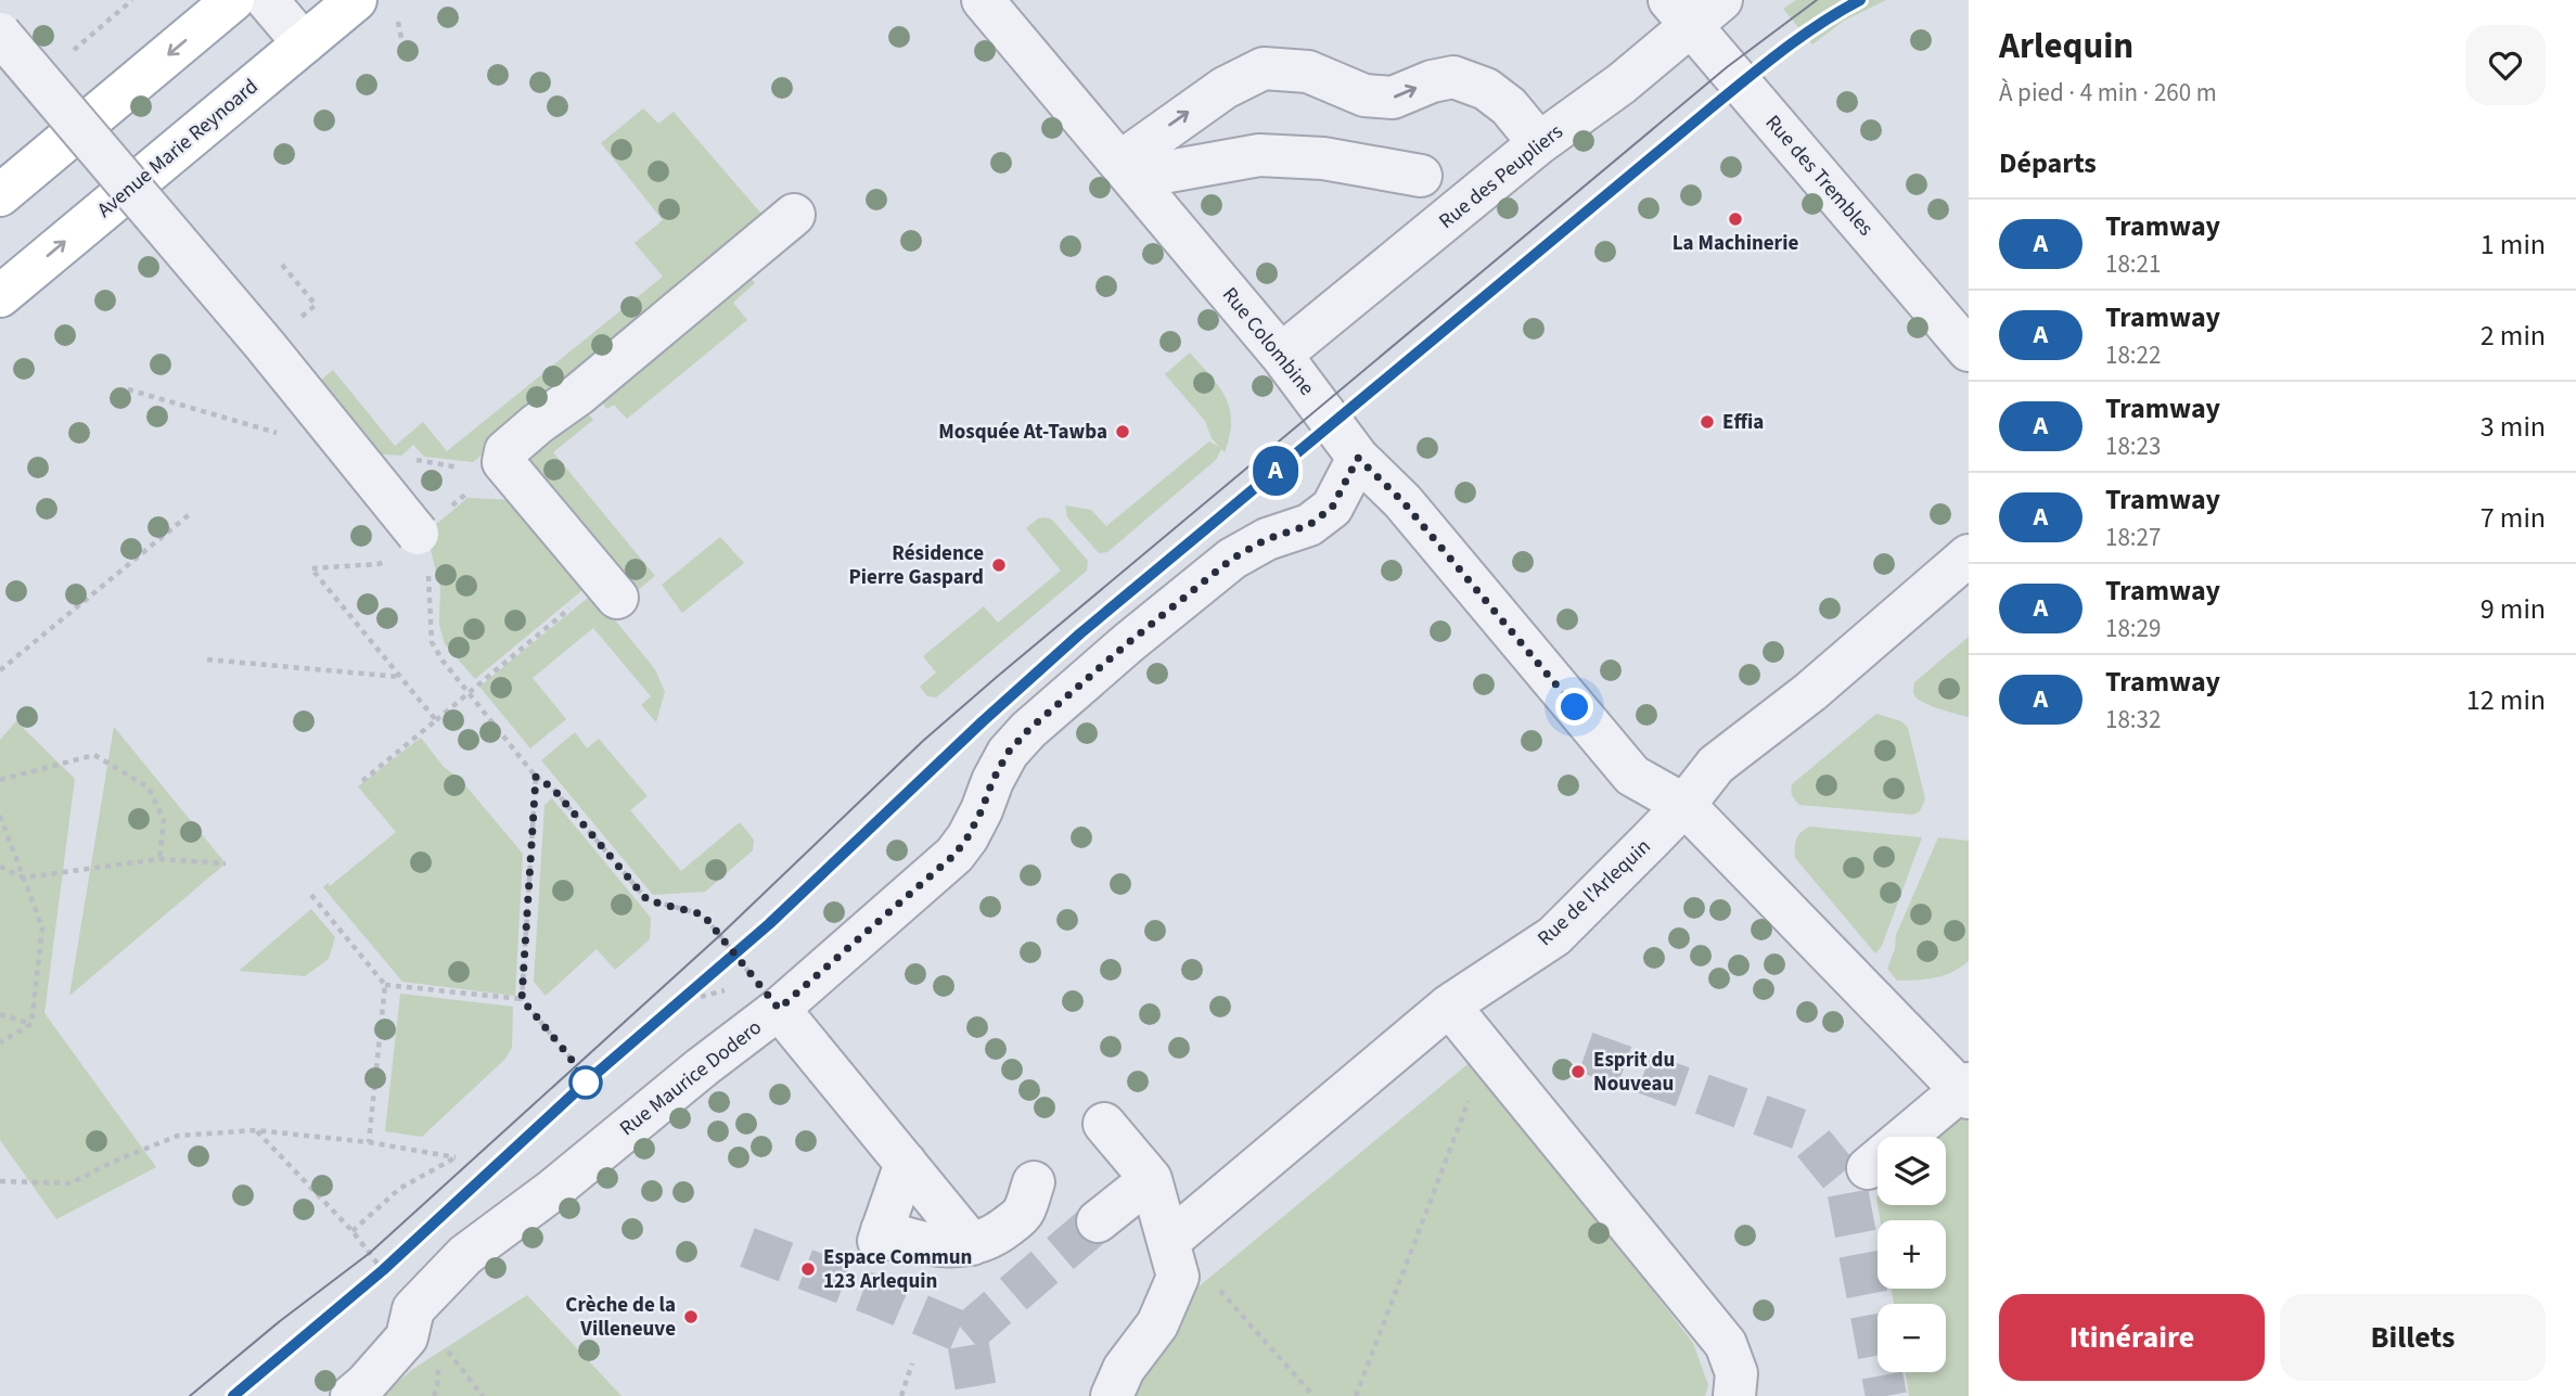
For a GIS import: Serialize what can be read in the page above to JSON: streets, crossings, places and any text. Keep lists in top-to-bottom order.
{
  "streets": {
    "main road": ["Avenue Marie Reynoard"],
    "street": [
      "Rue des Trembles",
      "Rue des Peupliers",
      "Rue Colombine",
      "Rue de l'Arlequin",
      "Rue Maurice Dodero"
    ]
  },
  "crossings": [
    ["Rue des Trembles", "Rue des Peupliers"],
    ["Rue des Peupliers", "Rue Colombine"],
    ["Rue Colombine", "Rue de l'Arlequin"],
    ["Rue Colombine", "Rue Maurice Dodero"]
  ],
  "places": [
    "La Machinerie",
    "Effia",
    "Mosquée At-Tawba",
    "Résidence Pierre Gaspard",
    "Esprit du Nouveau",
    "Espace Commun 123 Arlequin",
    "Crèche de la Villeneuve"
  ],
  "lines": ["tram line A"],
  "page": {
    "on_map": "A",
    "heading": [
      ["Arlequin", "À pied · 4 min · 260 m"],
      "Départs"
    ],
    "list": [
      {
        "mark": "A",
        "name": "Tramway",
        "note": "18:21",
        "value": "1 min"
      },
      {
        "mark": "A",
        "name": "Tramway",
        "note": "18:22",
        "value": "2 min"
      },
      {
        "mark": "A",
        "name": "Tramway",
        "note": "18:23",
        "value": "3 min"
      },
      {
        "mark": "A",
        "name": "Tramway",
        "note": "18:27",
        "value": "7 min"
      },
      {
        "mark": "A",
        "name": "Tramway",
        "note": "18:29",
        "value": "9 min"
      },
      {
        "mark": "A",
        "name": "Tramway",
        "note": "18:32",
        "value": "12 min"
      }
    ],
    "map_buttons": ["+", "−"],
    "buttons": ["Itinéraire", "Billets"]
  }
}
